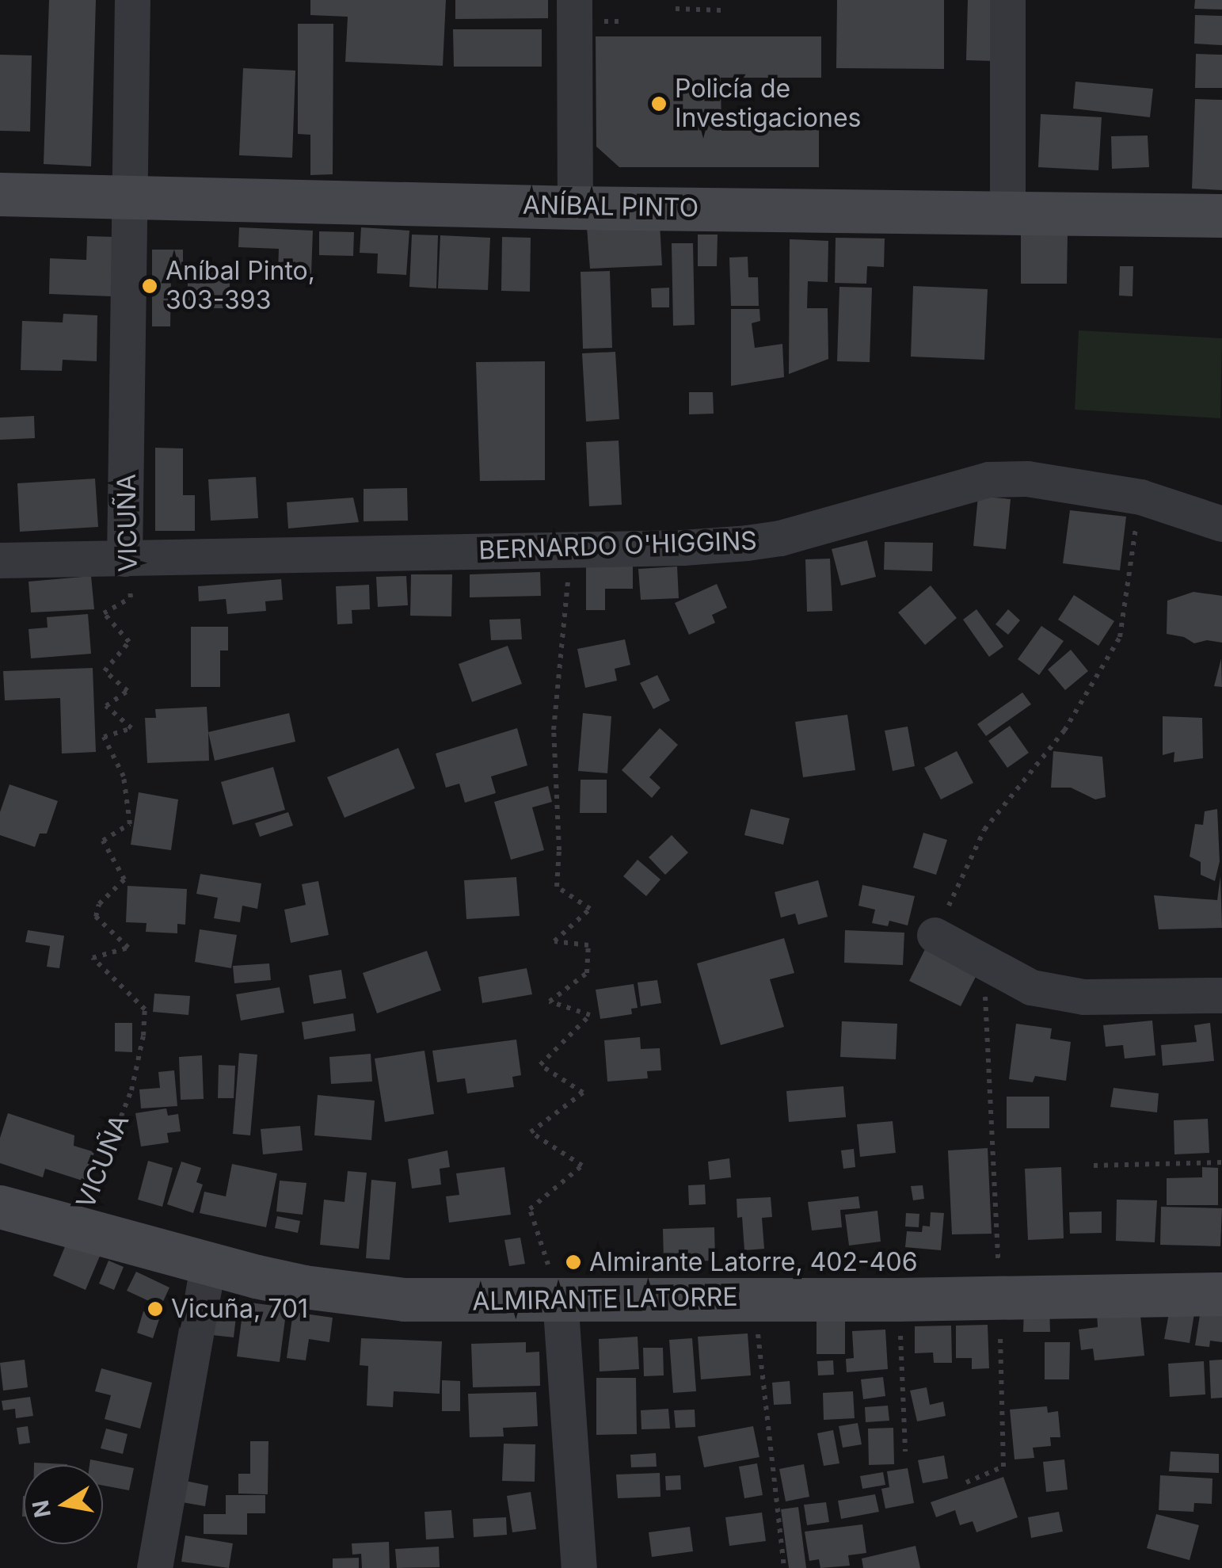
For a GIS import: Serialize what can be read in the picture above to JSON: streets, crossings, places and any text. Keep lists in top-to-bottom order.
{
  "streets": {
    "main road": ["ANÍBAL PINTO", "ALMIRANTE LATORRE"],
    "street": ["VICUÑA", "BERNARDO O'HIGGINS"]
  },
  "crossings": [
    ["ANÍBAL PINTO", "VICUÑA"],
    ["VICUÑA", "BERNARDO O'HIGGINS"],
    ["VICUÑA", "ALMIRANTE LATORRE"]
  ],
  "places": [
    "Policía de Investigaciones",
    "Aníbal Pinto, 303-393",
    "Almirante Latorre, 402-406",
    "Vicuña, 701"
  ],
  "north": "left"
}
